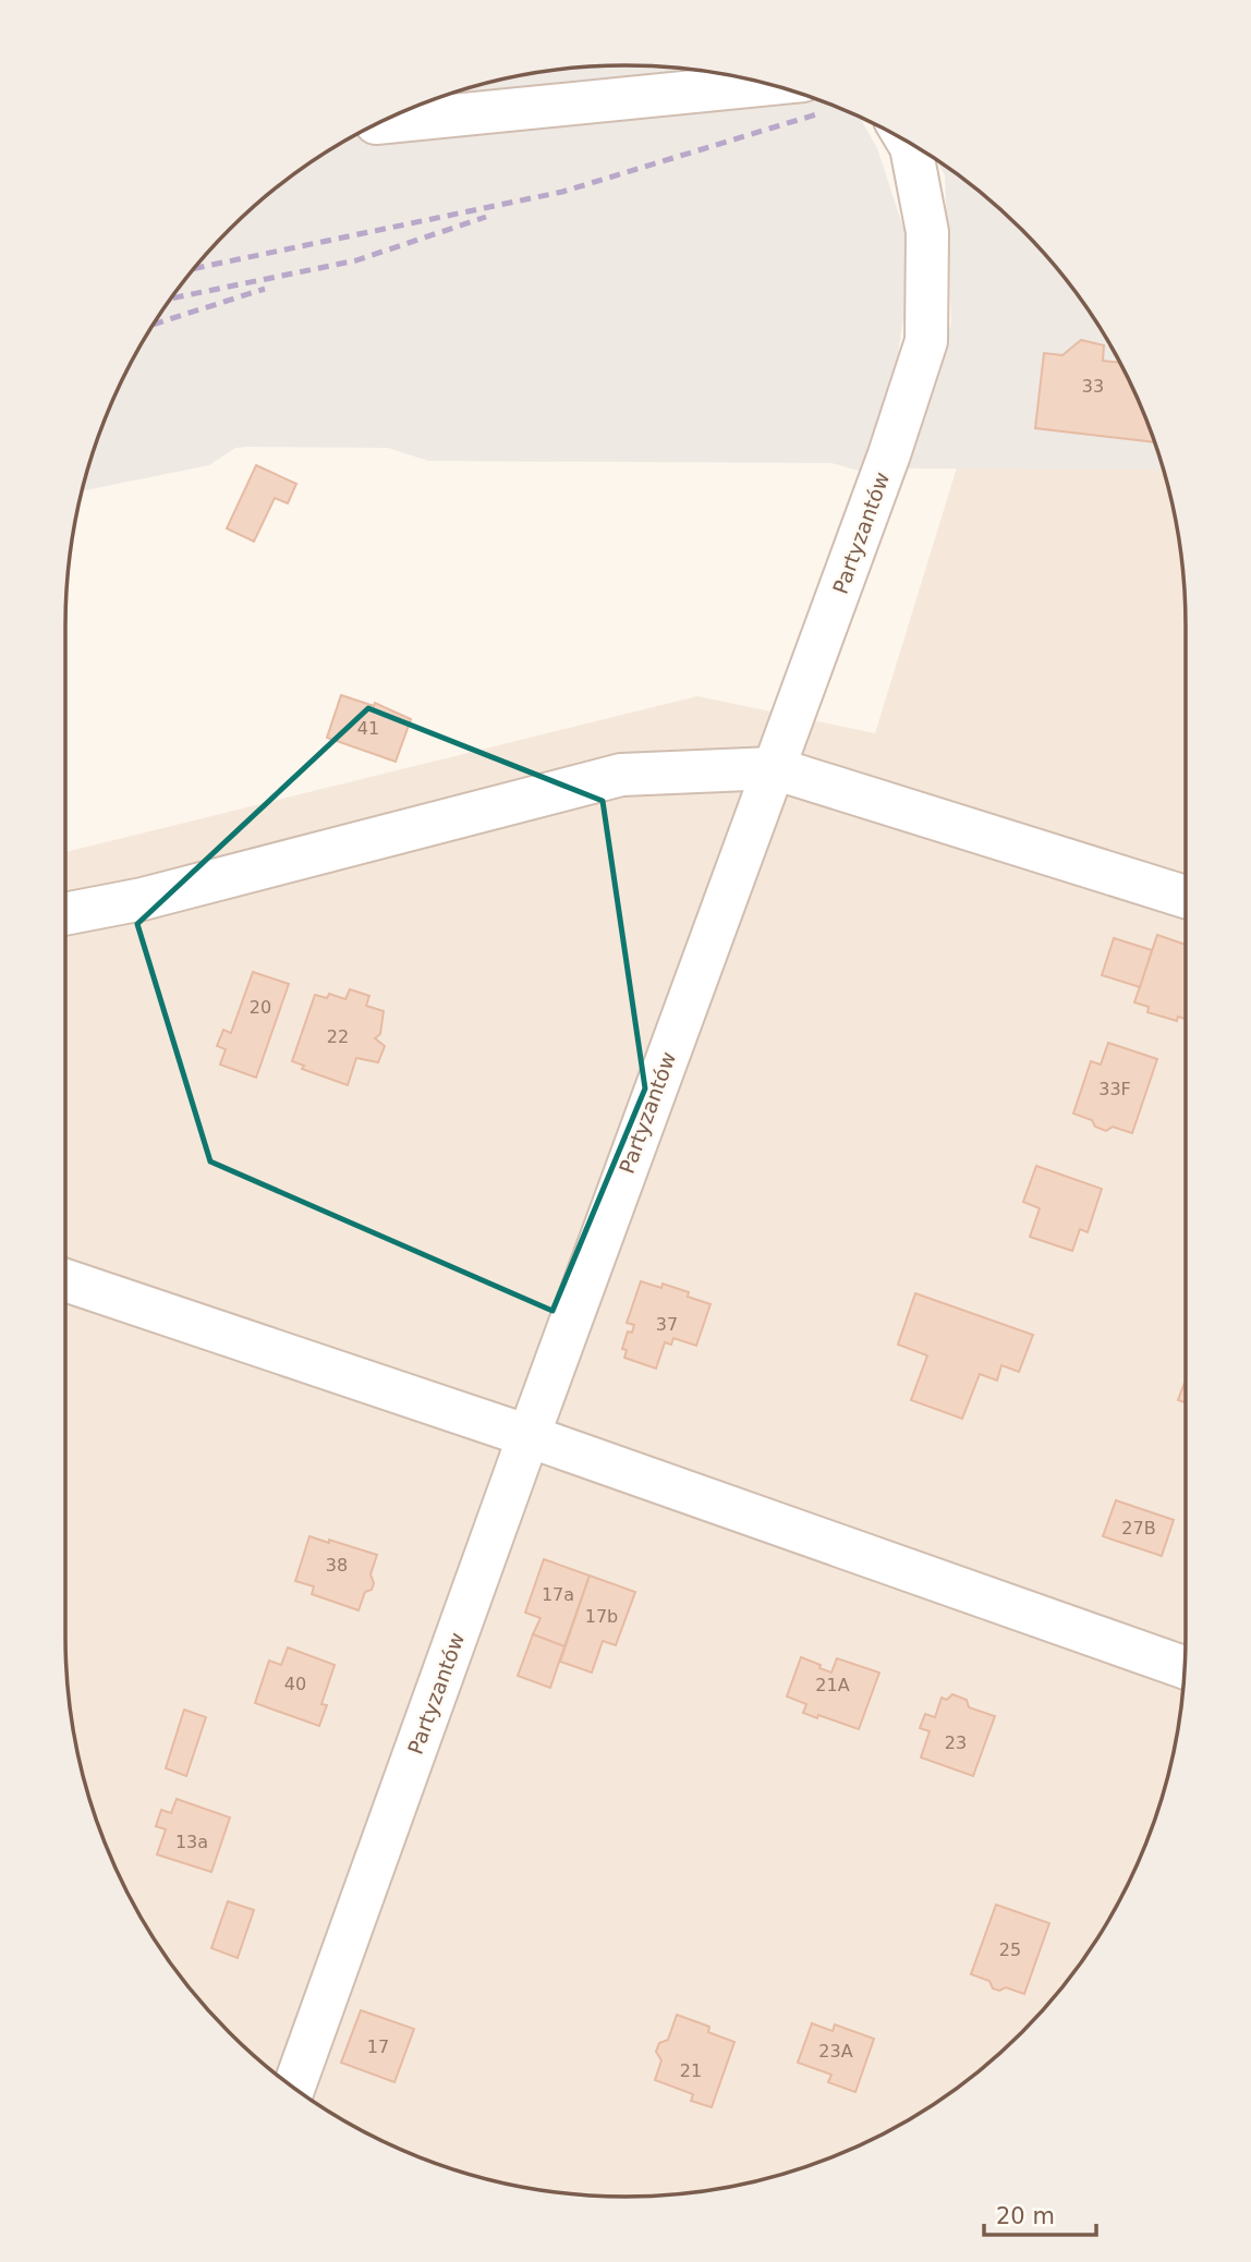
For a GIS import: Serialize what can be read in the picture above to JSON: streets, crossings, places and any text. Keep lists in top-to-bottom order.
{
  "streets": {
    "street": ["Partyzantów"]
  },
  "house_numbers": [
    "33",
    "41",
    "20",
    "22",
    "33F",
    "37",
    "27B",
    "38",
    "17a",
    "17b",
    "40",
    "21A",
    "23",
    "13a",
    "25",
    "17",
    "23A",
    "21"
  ],
  "scale_bar": "20 m"
}
